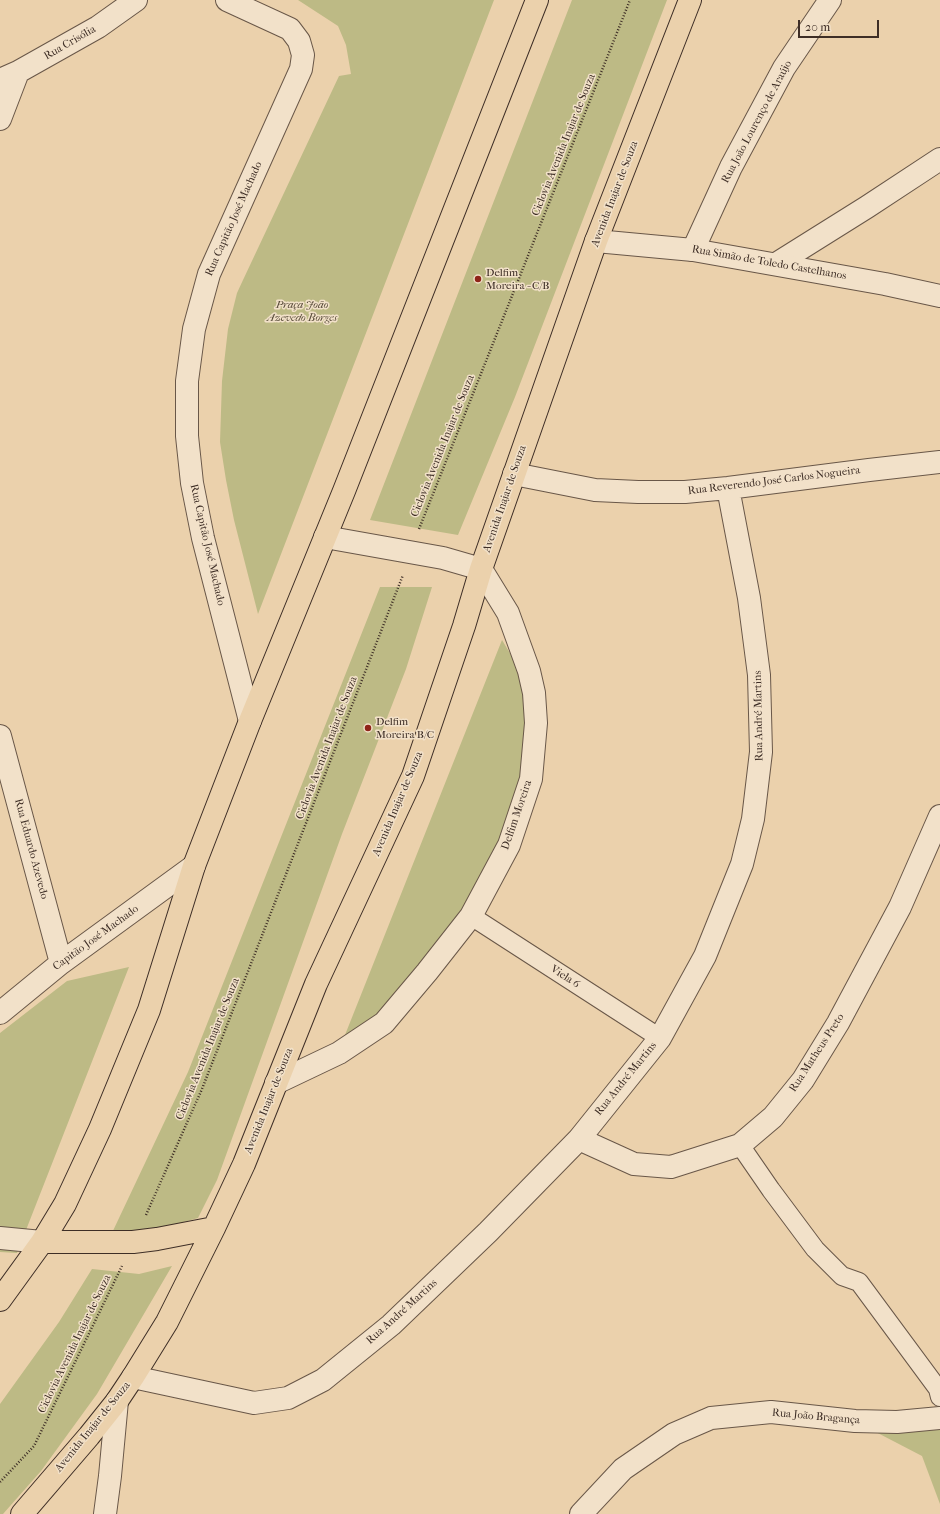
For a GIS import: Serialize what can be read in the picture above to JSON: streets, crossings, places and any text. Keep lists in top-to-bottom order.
{
  "streets": {
    "main road": ["Avenida Inajar de Souza"],
    "street": [
      "Rua Crisólia",
      "Rua João Lourenço de Araújo",
      "Rua Capitão José Machado",
      "Rua Simão de Toledo Castelhanos",
      "Rua Reverendo José Carlos Nogueira",
      "Rua André Martins",
      "Delfim Moreira",
      "Rua Eduardo Azevedo",
      "Capitão José Machado",
      "Viela 6",
      "Rua Matheus Preto",
      "Rua João Bragança"
    ],
    "path": ["Ciclovia Avenida Inajar de Souza"]
  },
  "crossings": [
    ["Rua João Lourenço de Araújo", "Rua Simão de Toledo Castelhanos"],
    ["Avenida Inajar de Souza", "Rua Simão de Toledo Castelhanos"],
    ["Avenida Inajar de Souza", "Rua Reverendo José Carlos Nogueira"],
    ["Avenida Inajar de Souza", "Rua André Martins"],
    ["Avenida Inajar de Souza", "Delfim Moreira"],
    ["Rua Reverendo José Carlos Nogueira", "Rua André Martins"],
    ["Rua André Martins", "Viela 6"],
    ["Rua André Martins", "Rua Matheus Preto"],
    ["Delfim Moreira", "Viela 6"],
    ["Rua Eduardo Azevedo", "Capitão José Machado"]
  ],
  "parks": ["Praça João Azevedo Borges"],
  "places": ["Delfim Moreira - C/B", "Delfim Moreira B/C"],
  "scale_bar": "20 m"
}
